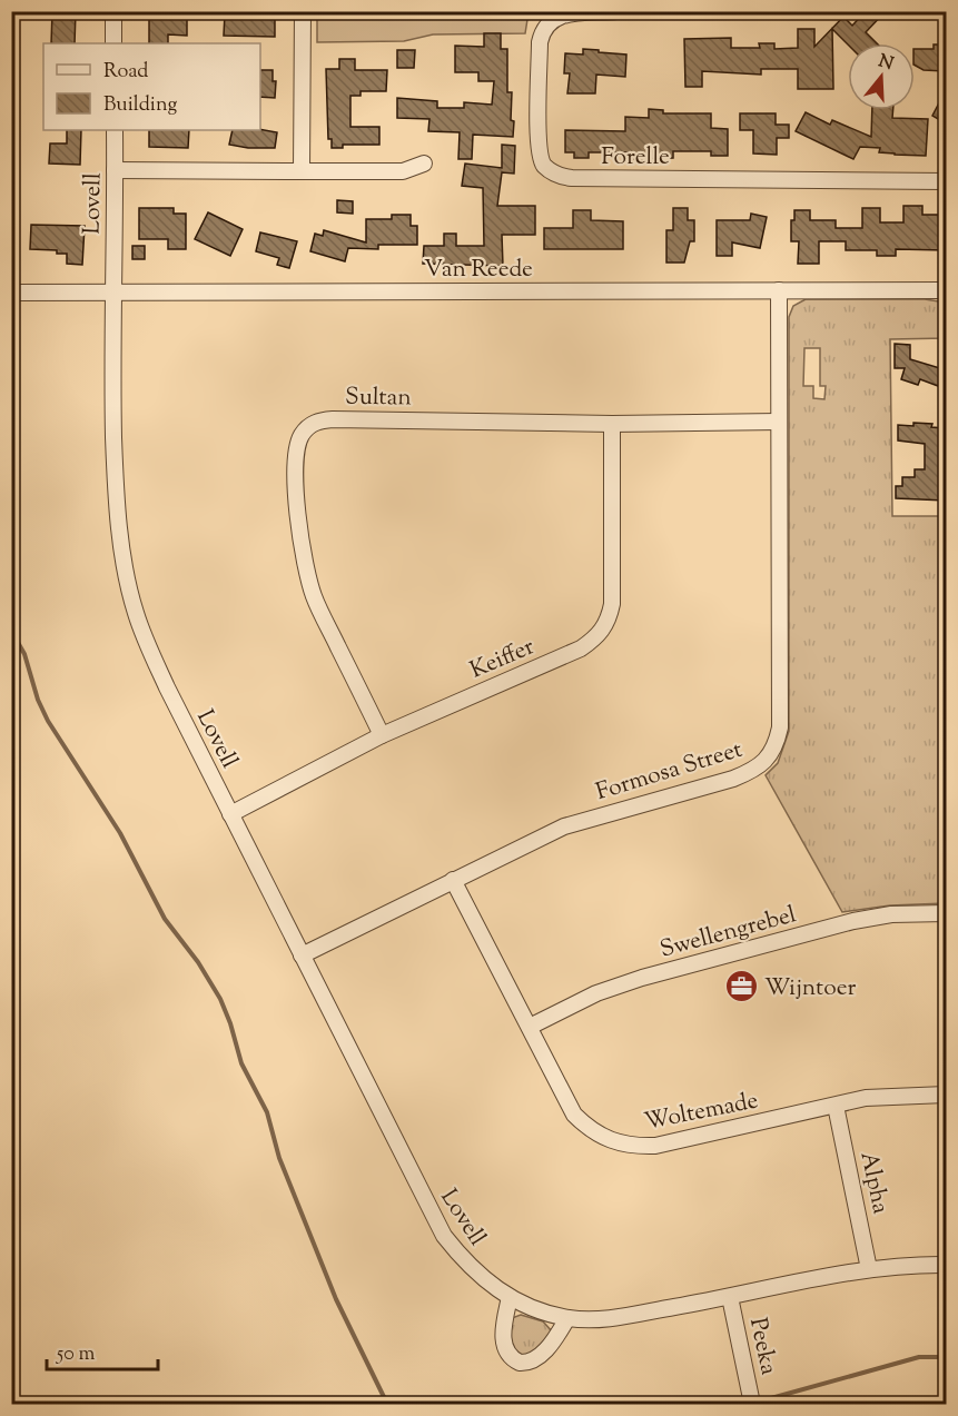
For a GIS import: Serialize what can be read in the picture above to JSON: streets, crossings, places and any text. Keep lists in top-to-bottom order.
{
  "streets": {
    "street": [
      "Forelle",
      "Lovell",
      "Van Reede",
      "Sultan",
      "Keiffer",
      "Formosa Street",
      "Swellengrebel",
      "Woltemade",
      "Alpha",
      "Peeka"
    ]
  },
  "crossings": [
    ["Lovell", "Van Reede"],
    ["Lovell", "Keiffer"],
    ["Lovell", "Formosa Street"],
    ["Lovell", "Alpha"],
    ["Lovell", "Peeka"],
    ["Van Reede", "Formosa Street"],
    ["Sultan", "Keiffer"],
    ["Sultan", "Formosa Street"],
    ["Formosa Street", "Woltemade"],
    ["Swellengrebel", "Woltemade"],
    ["Woltemade", "Alpha"]
  ],
  "places": {
    "office": ["Wijntoer"]
  },
  "legend": ["Road", "Building"],
  "scale_bar": "50 m",
  "north": "top"
}
